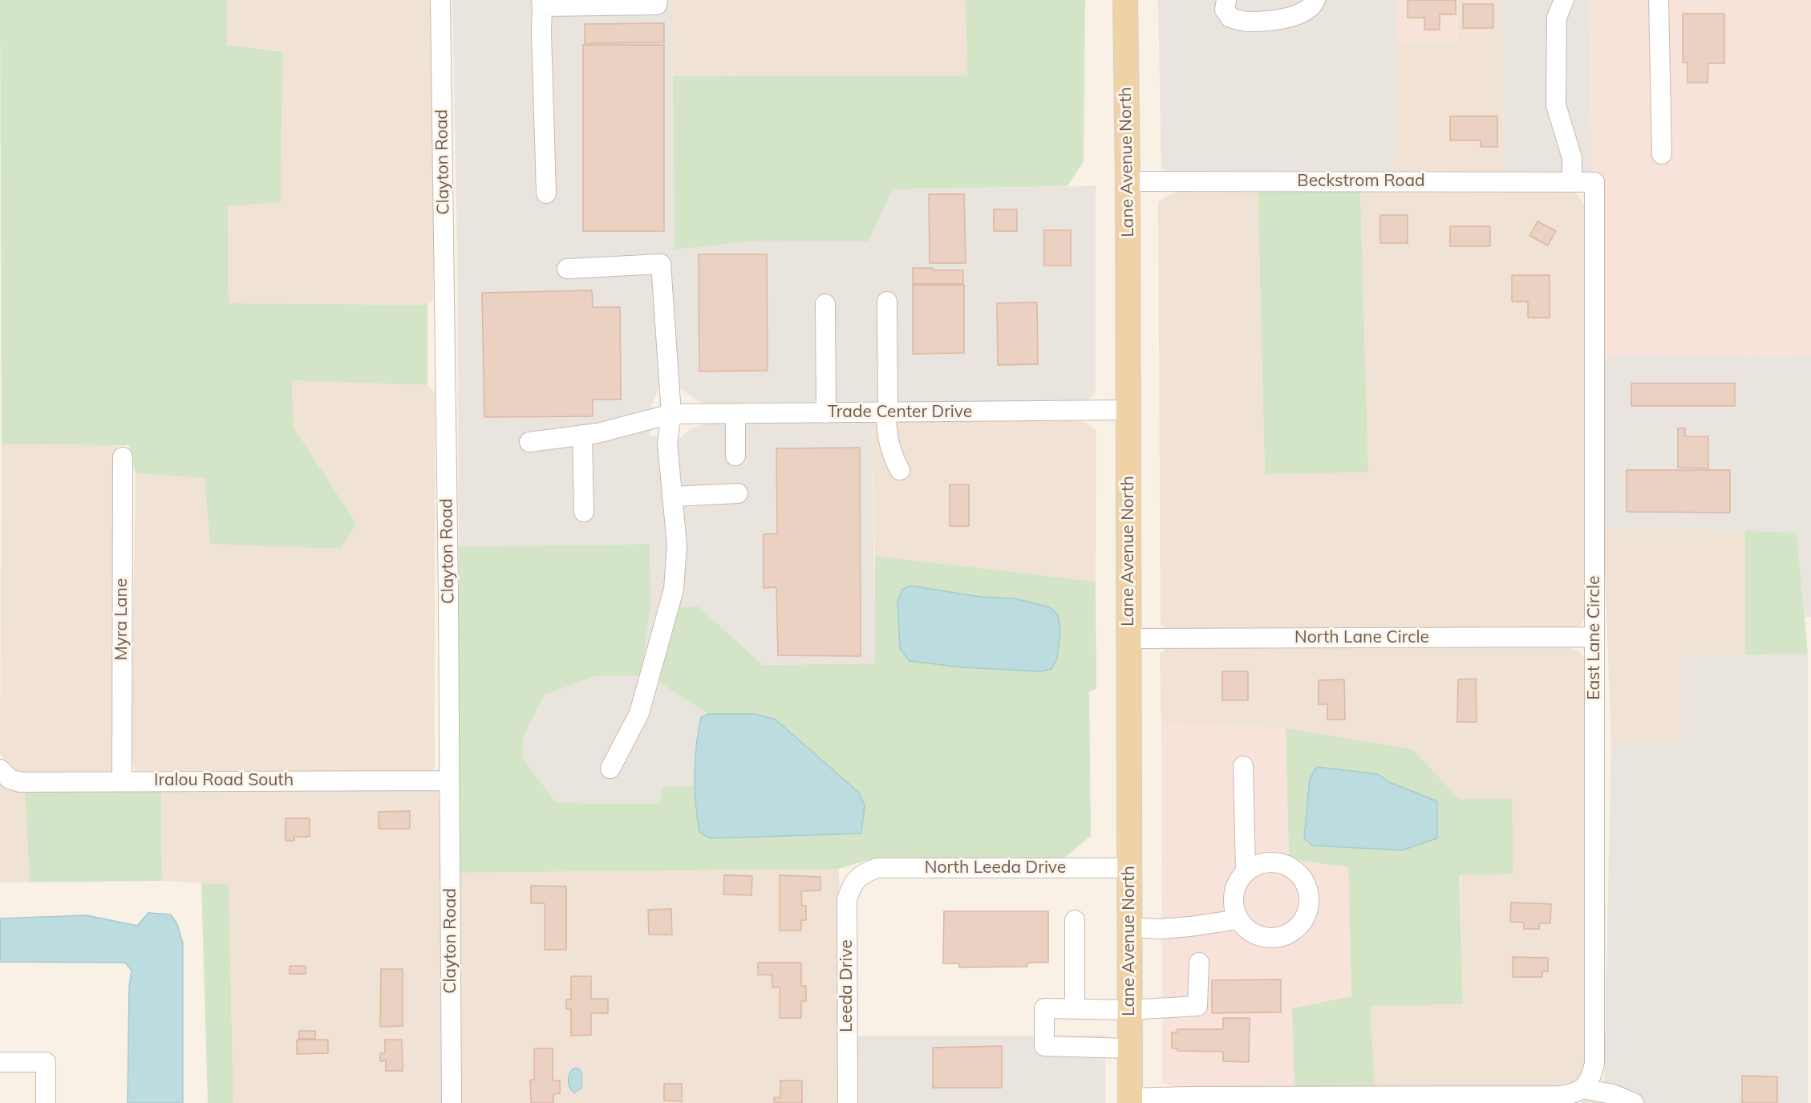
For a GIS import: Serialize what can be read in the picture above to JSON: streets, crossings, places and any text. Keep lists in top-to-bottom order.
{
  "streets": {
    "main road": ["Lane Avenue North"],
    "street": [
      "Clayton Road",
      "Beckstrom Road",
      "Trade Center Drive",
      "Myra Lane",
      "North Lane Circle",
      "East Lane Circle",
      "Iralou Road South",
      "North Leeda Drive",
      "Leeda Drive"
    ]
  },
  "crossings": [
    ["Clayton Road", "Iralou Road South"],
    ["Lane Avenue North", "Beckstrom Road"],
    ["Lane Avenue North", "Trade Center Drive"],
    ["Lane Avenue North", "North Lane Circle"],
    ["Lane Avenue North", "North Leeda Drive"],
    ["Beckstrom Road", "East Lane Circle"],
    ["Myra Lane", "Iralou Road South"],
    ["North Lane Circle", "East Lane Circle"],
    ["North Leeda Drive", "Leeda Drive"]
  ]
}
